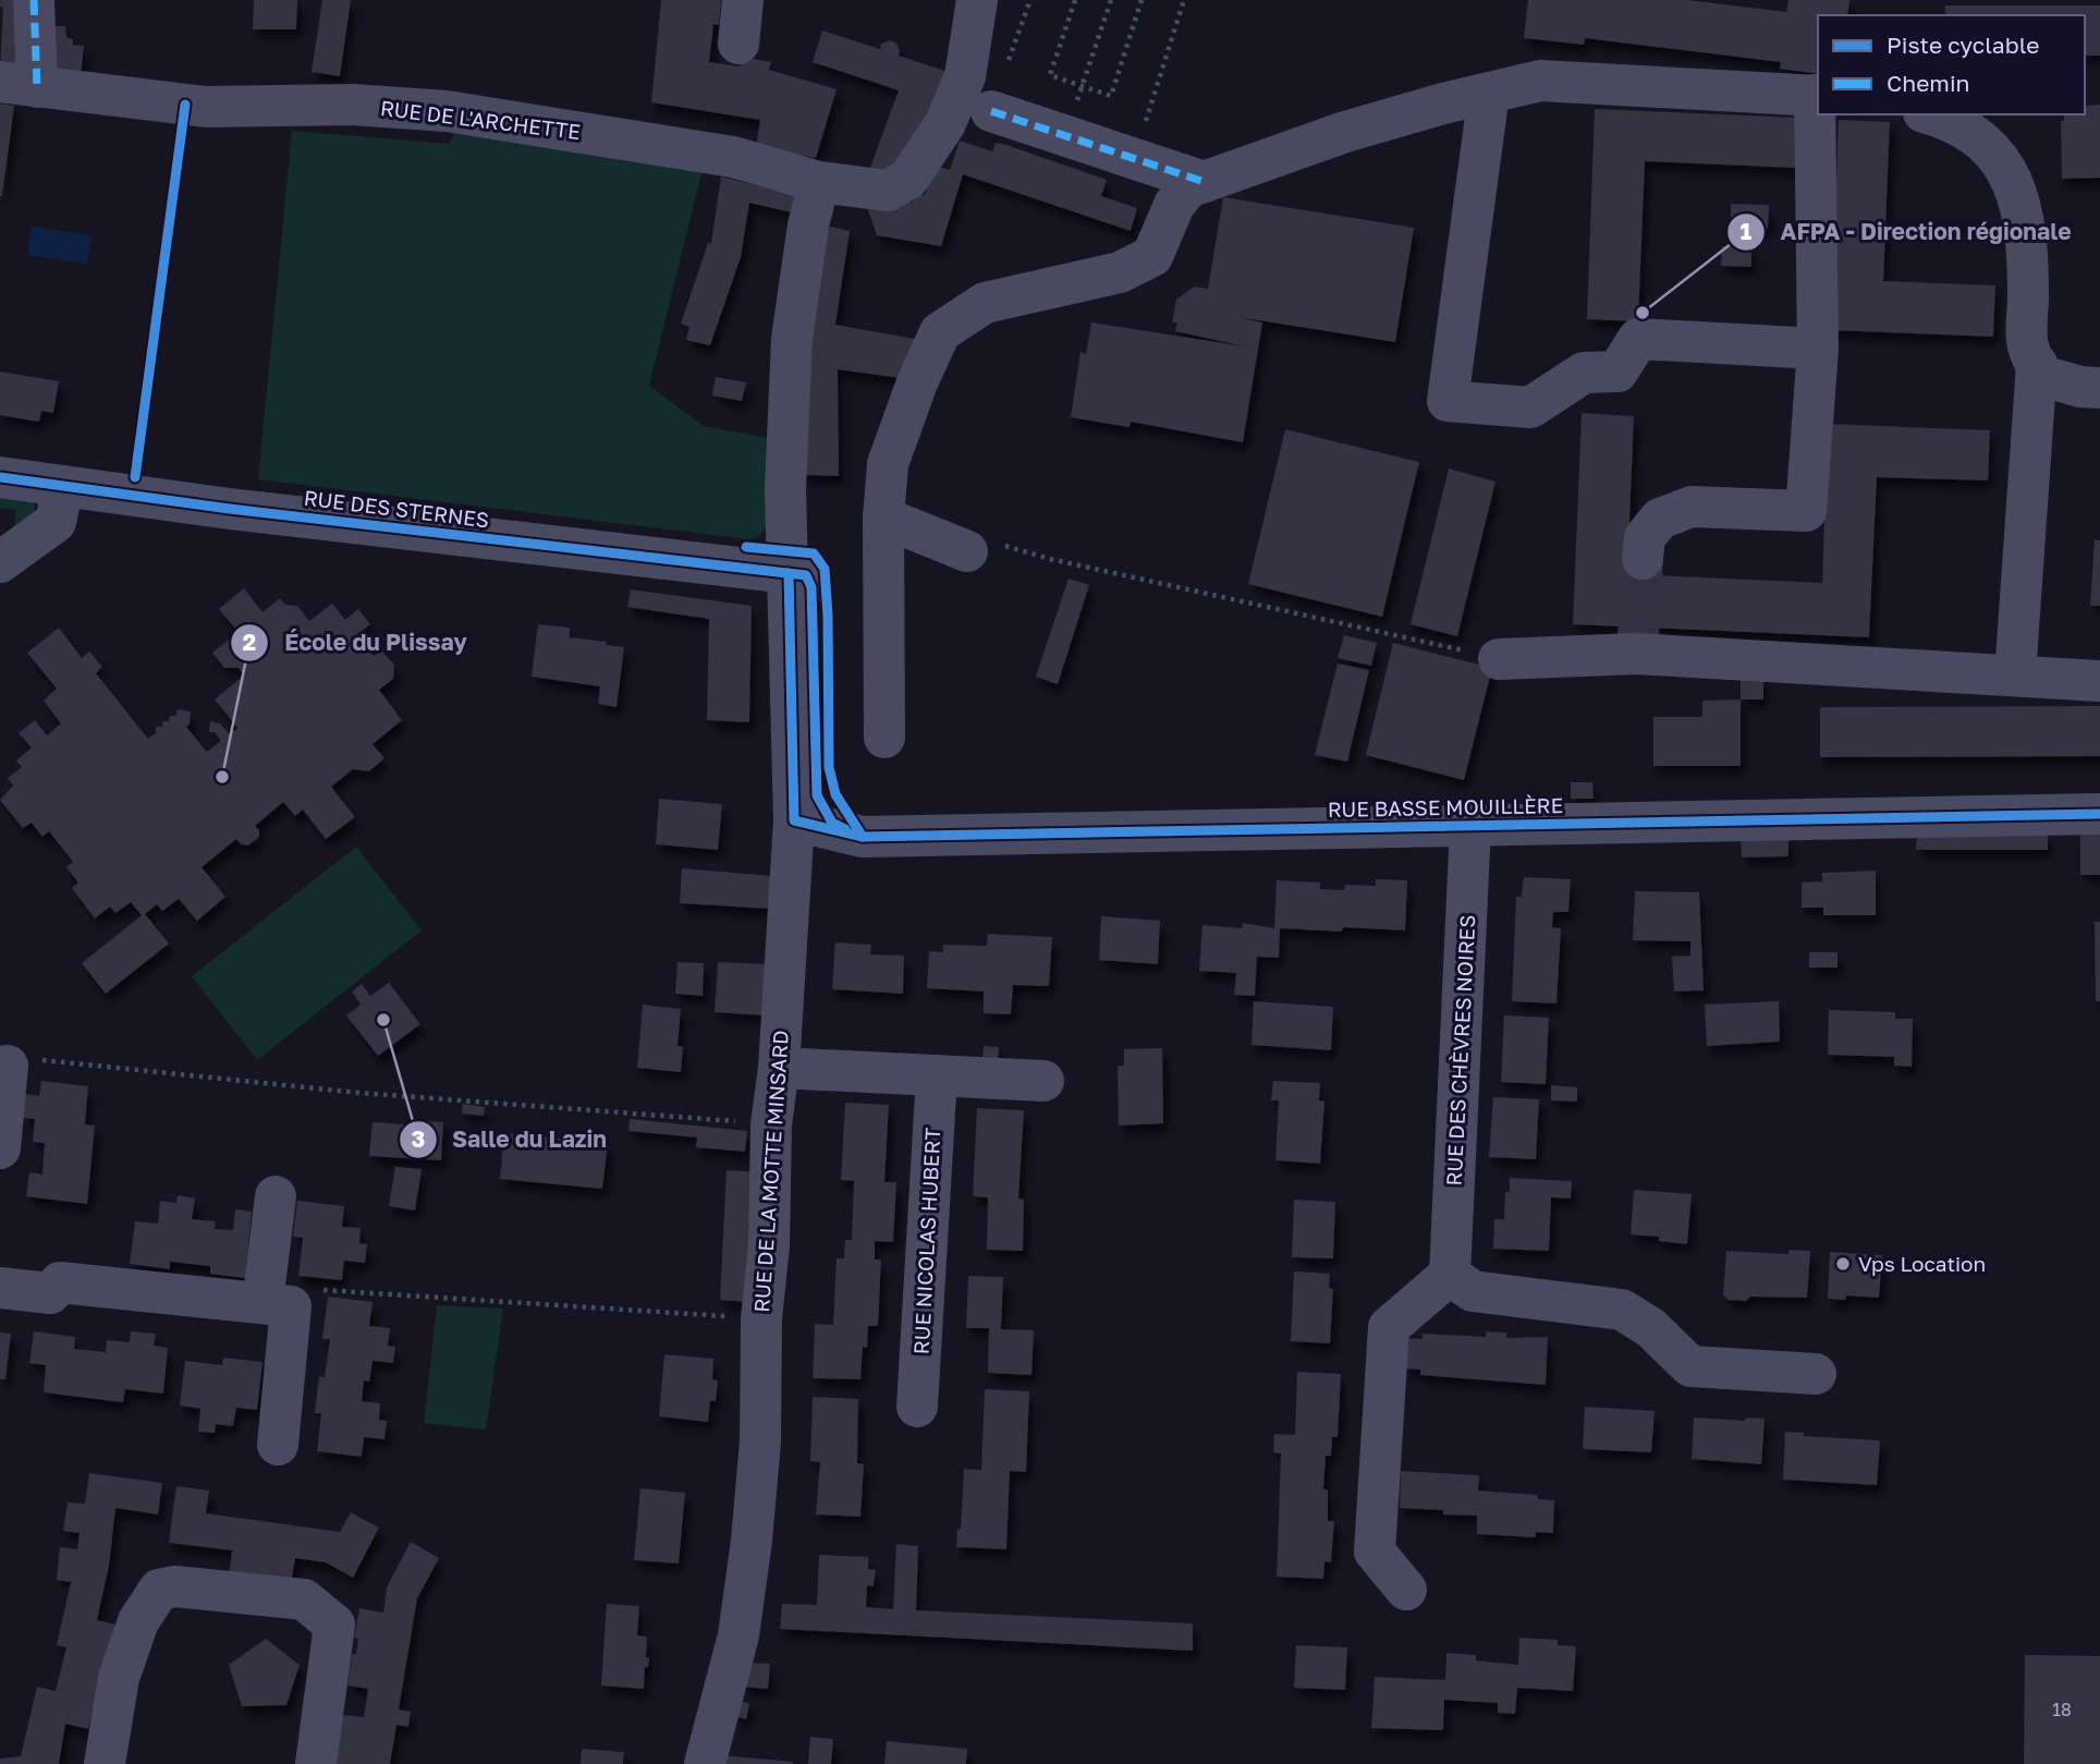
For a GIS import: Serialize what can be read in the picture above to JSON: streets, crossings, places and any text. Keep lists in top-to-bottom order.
{
  "streets": {
    "street": [
      "RUE DE L'ARCHETTE",
      "RUE DES STERNES",
      "RUE BASSE MOUILLÈRE",
      "RUE DES CHÈVRES NOIRES",
      "RUE DE LA MOTTE MINSARD",
      "RUE NICOLAS HUBERT"
    ]
  },
  "crossings": [
    ["RUE DE L'ARCHETTE", "RUE DE LA MOTTE MINSARD"],
    ["RUE DES STERNES", "RUE DE LA MOTTE MINSARD"],
    ["RUE BASSE MOUILLÈRE", "RUE DES CHÈVRES NOIRES"],
    ["RUE BASSE MOUILLÈRE", "RUE DE LA MOTTE MINSARD"]
  ],
  "places": [
    "AFPA - Direction régionale",
    "École du Plissay",
    "Salle du Lazin",
    "Vps Location"
  ],
  "house_numbers": ["18"],
  "legend": ["Piste cyclable", "Chemin"]
}
